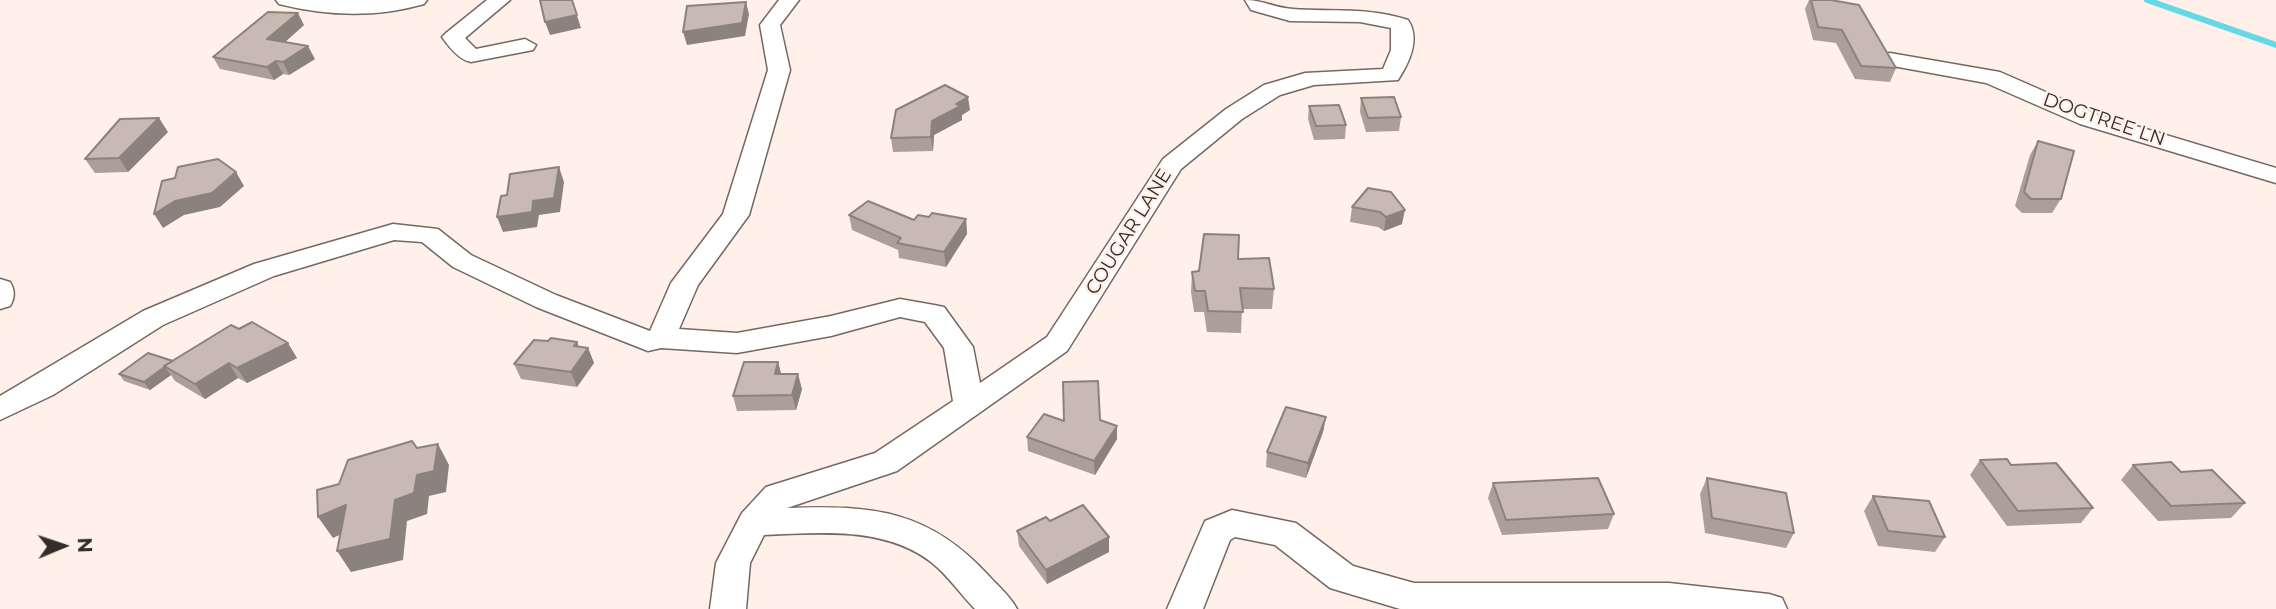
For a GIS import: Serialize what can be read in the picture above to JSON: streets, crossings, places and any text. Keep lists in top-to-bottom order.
{
  "streets": {
    "street": ["DOGTREE LN", "COUGAR LANE"]
  },
  "north": "right"
}
